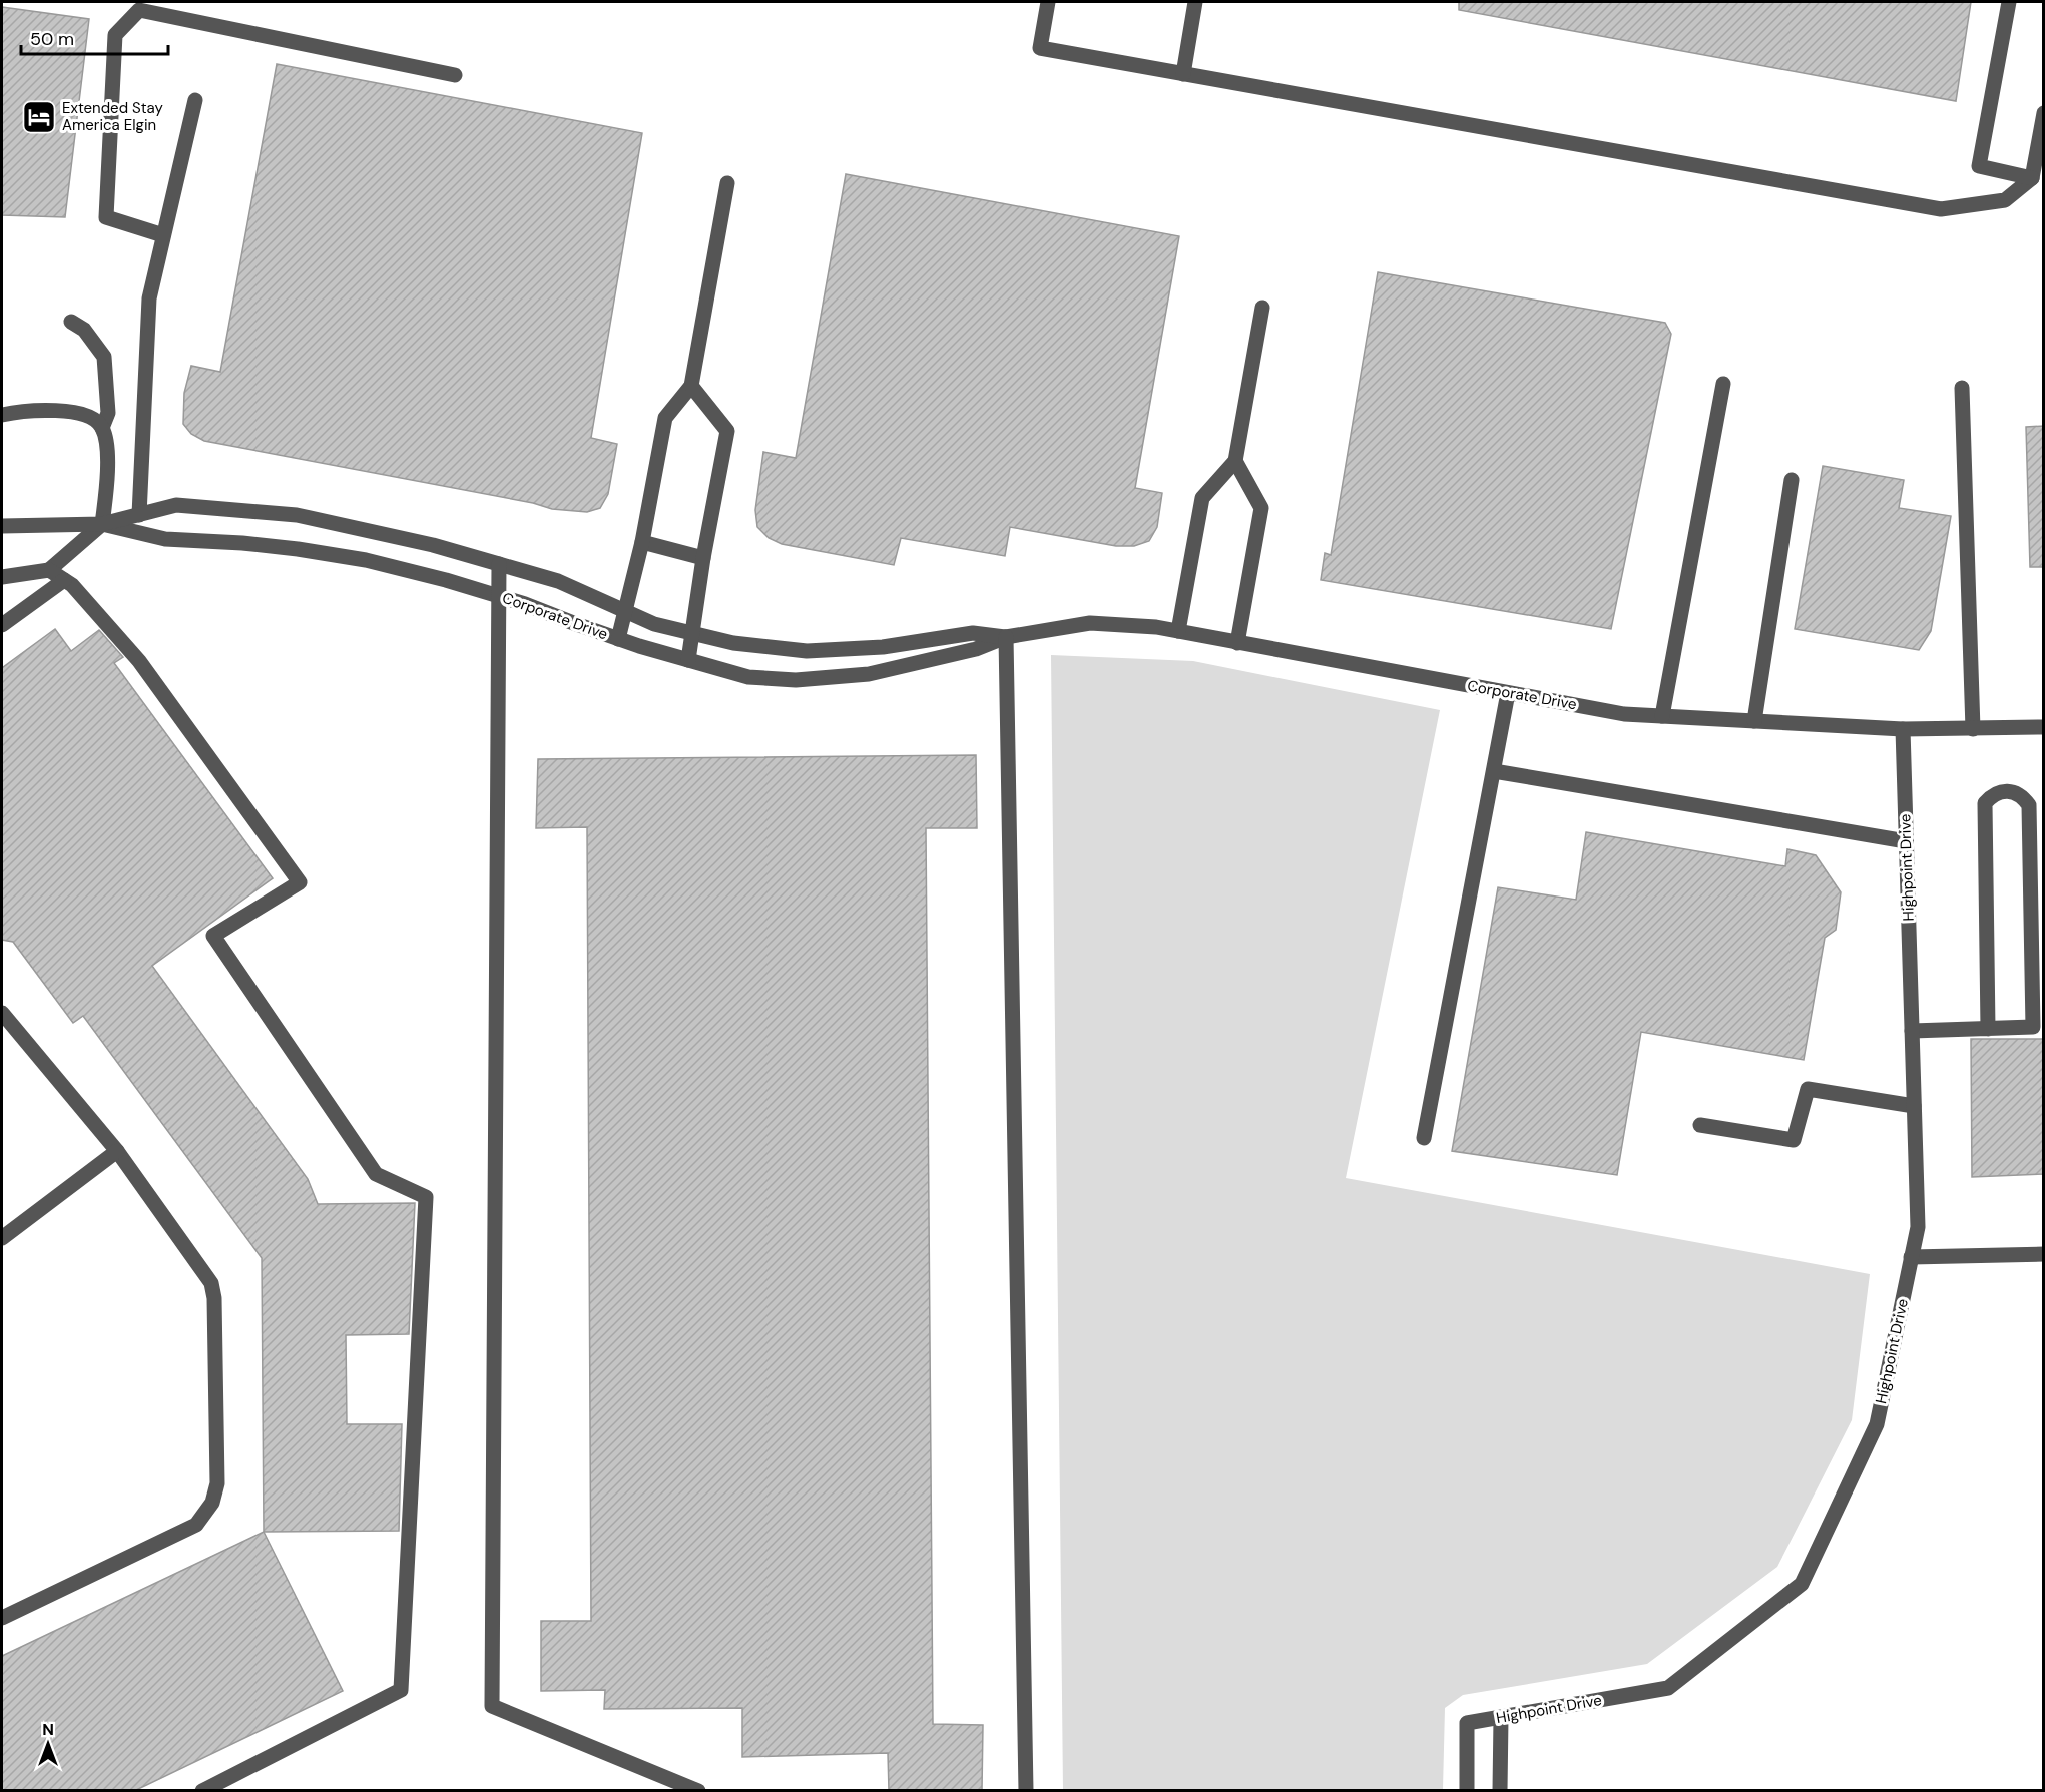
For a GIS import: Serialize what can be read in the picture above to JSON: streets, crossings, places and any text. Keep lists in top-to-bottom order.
{
  "streets": {
    "street": ["Corporate Drive", "Highpoint Drive"]
  },
  "crossings": [
    ["Corporate Drive", "Highpoint Drive"]
  ],
  "places": {
    "hotel": ["Extended Stay America Elgin"]
  },
  "scale_bar": "50 m",
  "north": "top"
}
